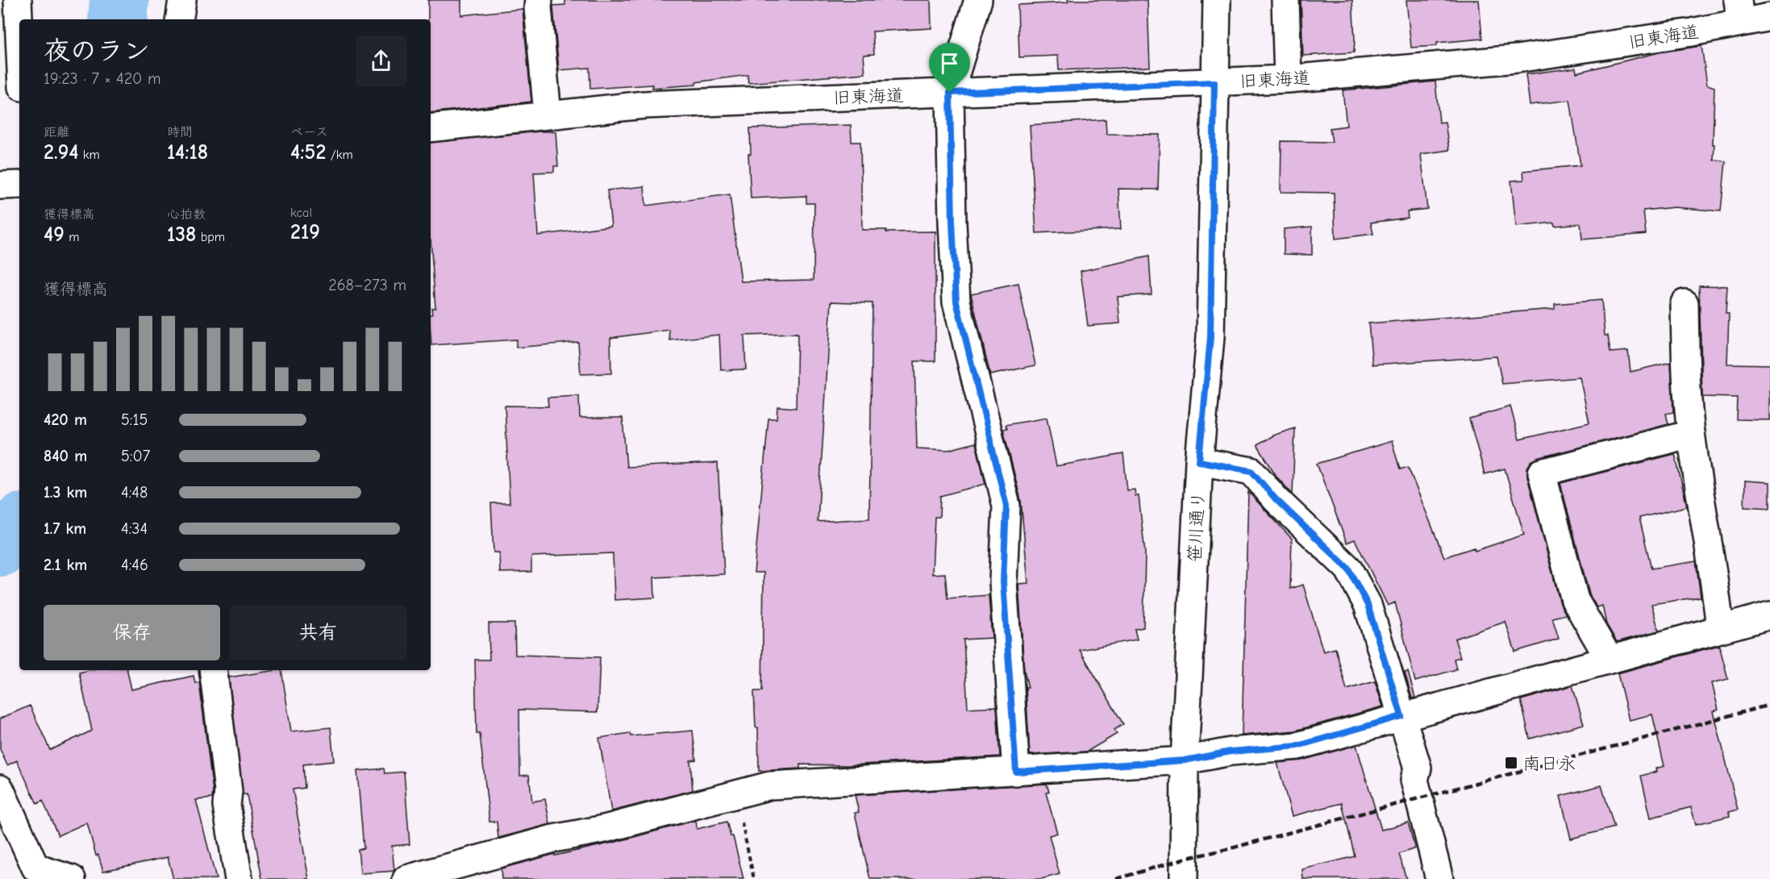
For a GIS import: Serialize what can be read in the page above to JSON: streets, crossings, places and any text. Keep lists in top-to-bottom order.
{
  "streets": {
    "street": ["旧東海道", "笹川通り"]
  },
  "crossings": [
    ["旧東海道", "笹川通り"]
  ],
  "places": {
    "transit": ["南日永"]
  },
  "page": {
    "heading": ["夜のラン", "19:23 · 7 × 420 m"],
    "stats": [
      ["距離", "2.94 km"],
      ["時間", "14:18"],
      ["ペース", "4:52 /km"],
      ["獲得標高", "49 m"],
      ["心拍数", "138 bpm"],
      ["kcal", "219"]
    ],
    "chart": ["獲得標高", "268–273 m"],
    "list": [
      {
        "name": "420 m",
        "note": "5:15"
      },
      {
        "name": "840 m",
        "note": "5:07"
      },
      {
        "name": "1.3 km",
        "note": "4:48"
      },
      {
        "name": "1.7 km",
        "note": "4:34"
      },
      {
        "name": "2.1 km",
        "note": "4:46"
      }
    ],
    "buttons": ["保存", "共有"]
  }
}
